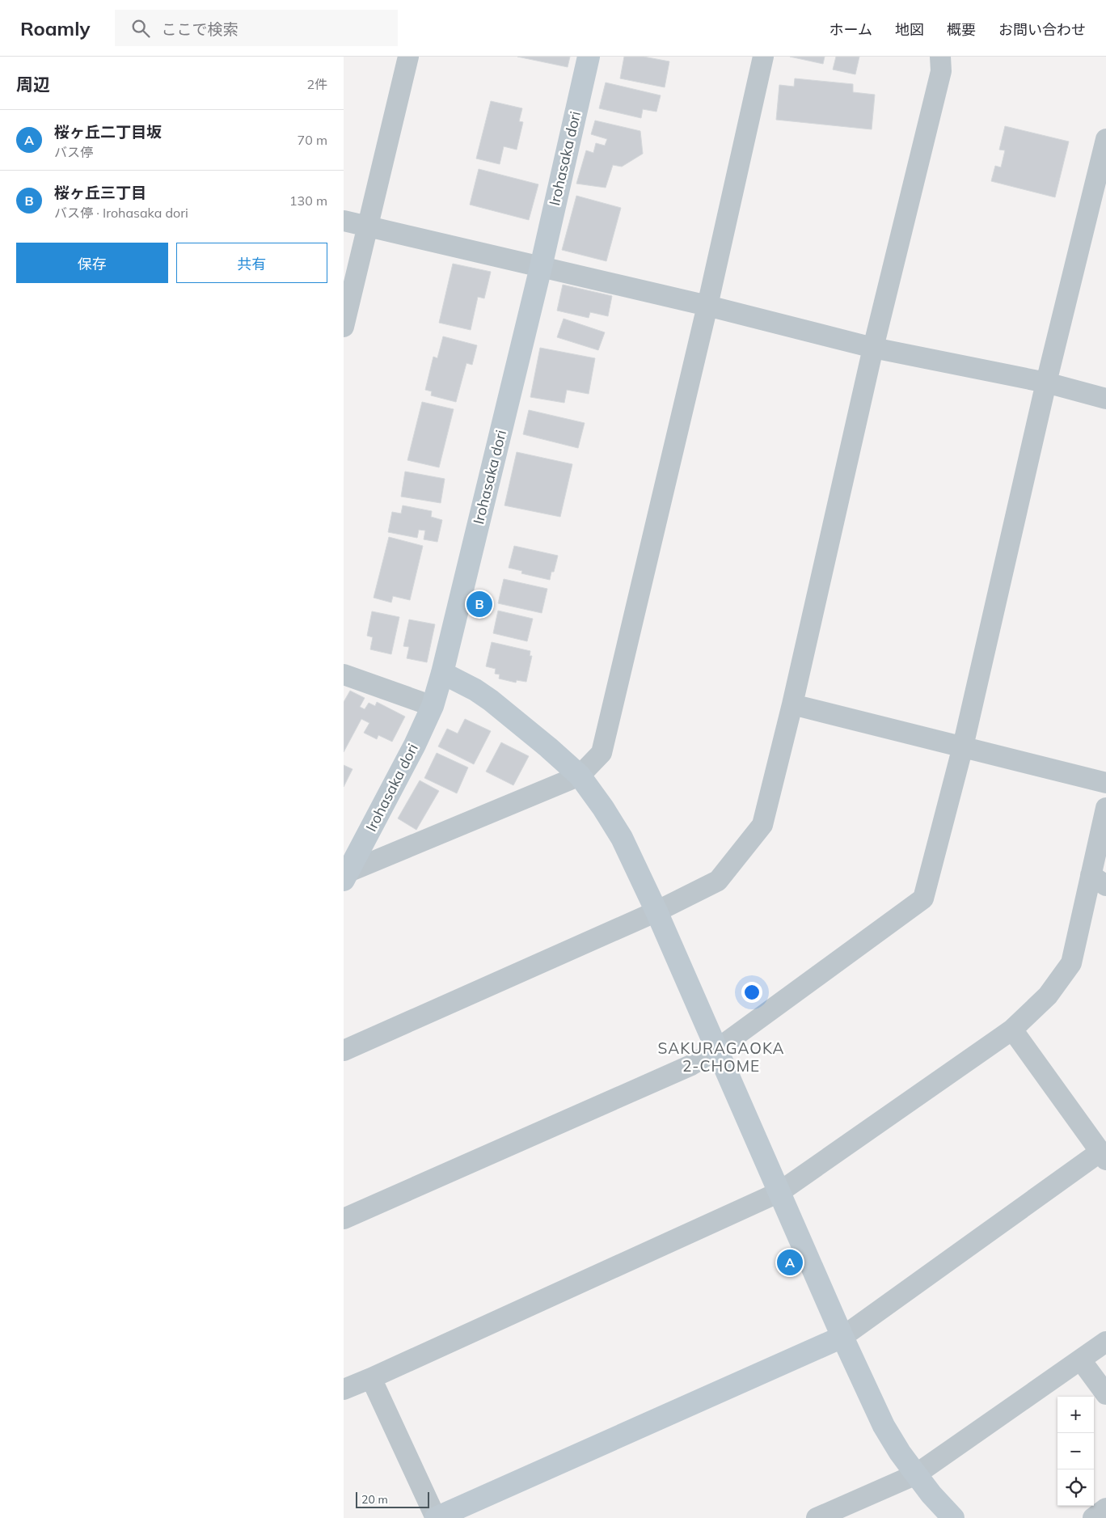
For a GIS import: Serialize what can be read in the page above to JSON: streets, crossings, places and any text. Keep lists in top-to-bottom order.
{
  "streets": {
    "street": ["Irohasaka dori"]
  },
  "districts": ["SAKURAGAOKA 2-CHOME"],
  "scale_bar": "20 m",
  "page": {
    "header": "Roamly",
    "search": "ここで検索",
    "nav": [
      "ホーム",
      "地図",
      "概要",
      "お問い合わせ"
    ],
    "heading": ["周辺", "2件"],
    "list": [
      {
        "mark": "A",
        "name": "桜ヶ丘二丁目坂",
        "note": "バス停",
        "value": "70 m"
      },
      {
        "mark": "B",
        "name": "桜ヶ丘三丁目",
        "note": "バス停 · Irohasaka dori",
        "value": "130 m"
      }
    ],
    "buttons": ["保存", "共有"],
    "pins": ["B", "A"],
    "map_buttons": ["+", "−"],
    "scale": "20 m"
  }
}
